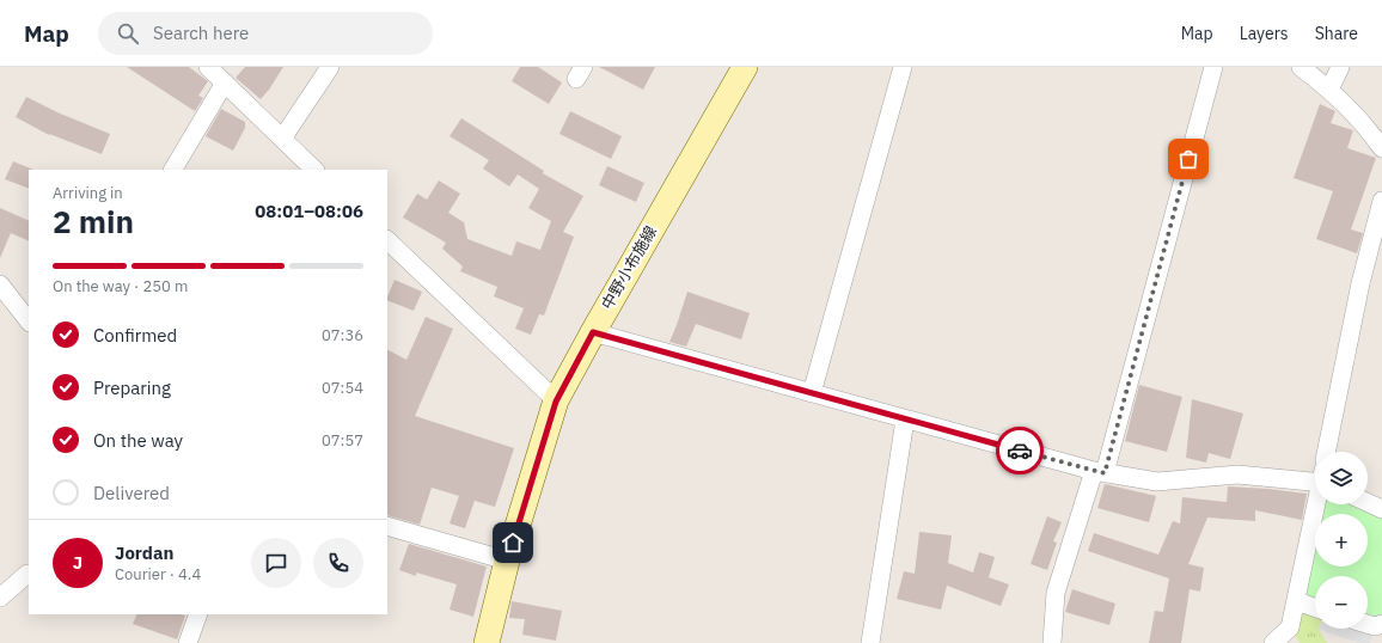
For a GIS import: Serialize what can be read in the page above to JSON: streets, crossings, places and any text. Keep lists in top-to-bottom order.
{
  "streets": {
    "main road": ["中野小布施線"]
  },
  "page": {
    "header": "Map",
    "search": "Search here",
    "nav": ["Map", "Layers", "Share"],
    "heading": ["2 min", "Arriving in", "08:01–08:06"],
    "panel": ["Jordan", "Courier · 4.4"],
    "bar": "On the way · 250 m",
    "list": [
      ["Confirmed", "07:36"],
      ["Preparing", "07:54"],
      ["On the way", "07:57"],
      "Delivered"
    ],
    "map_buttons": ["+", "−"],
    "round": "J"
  }
}
